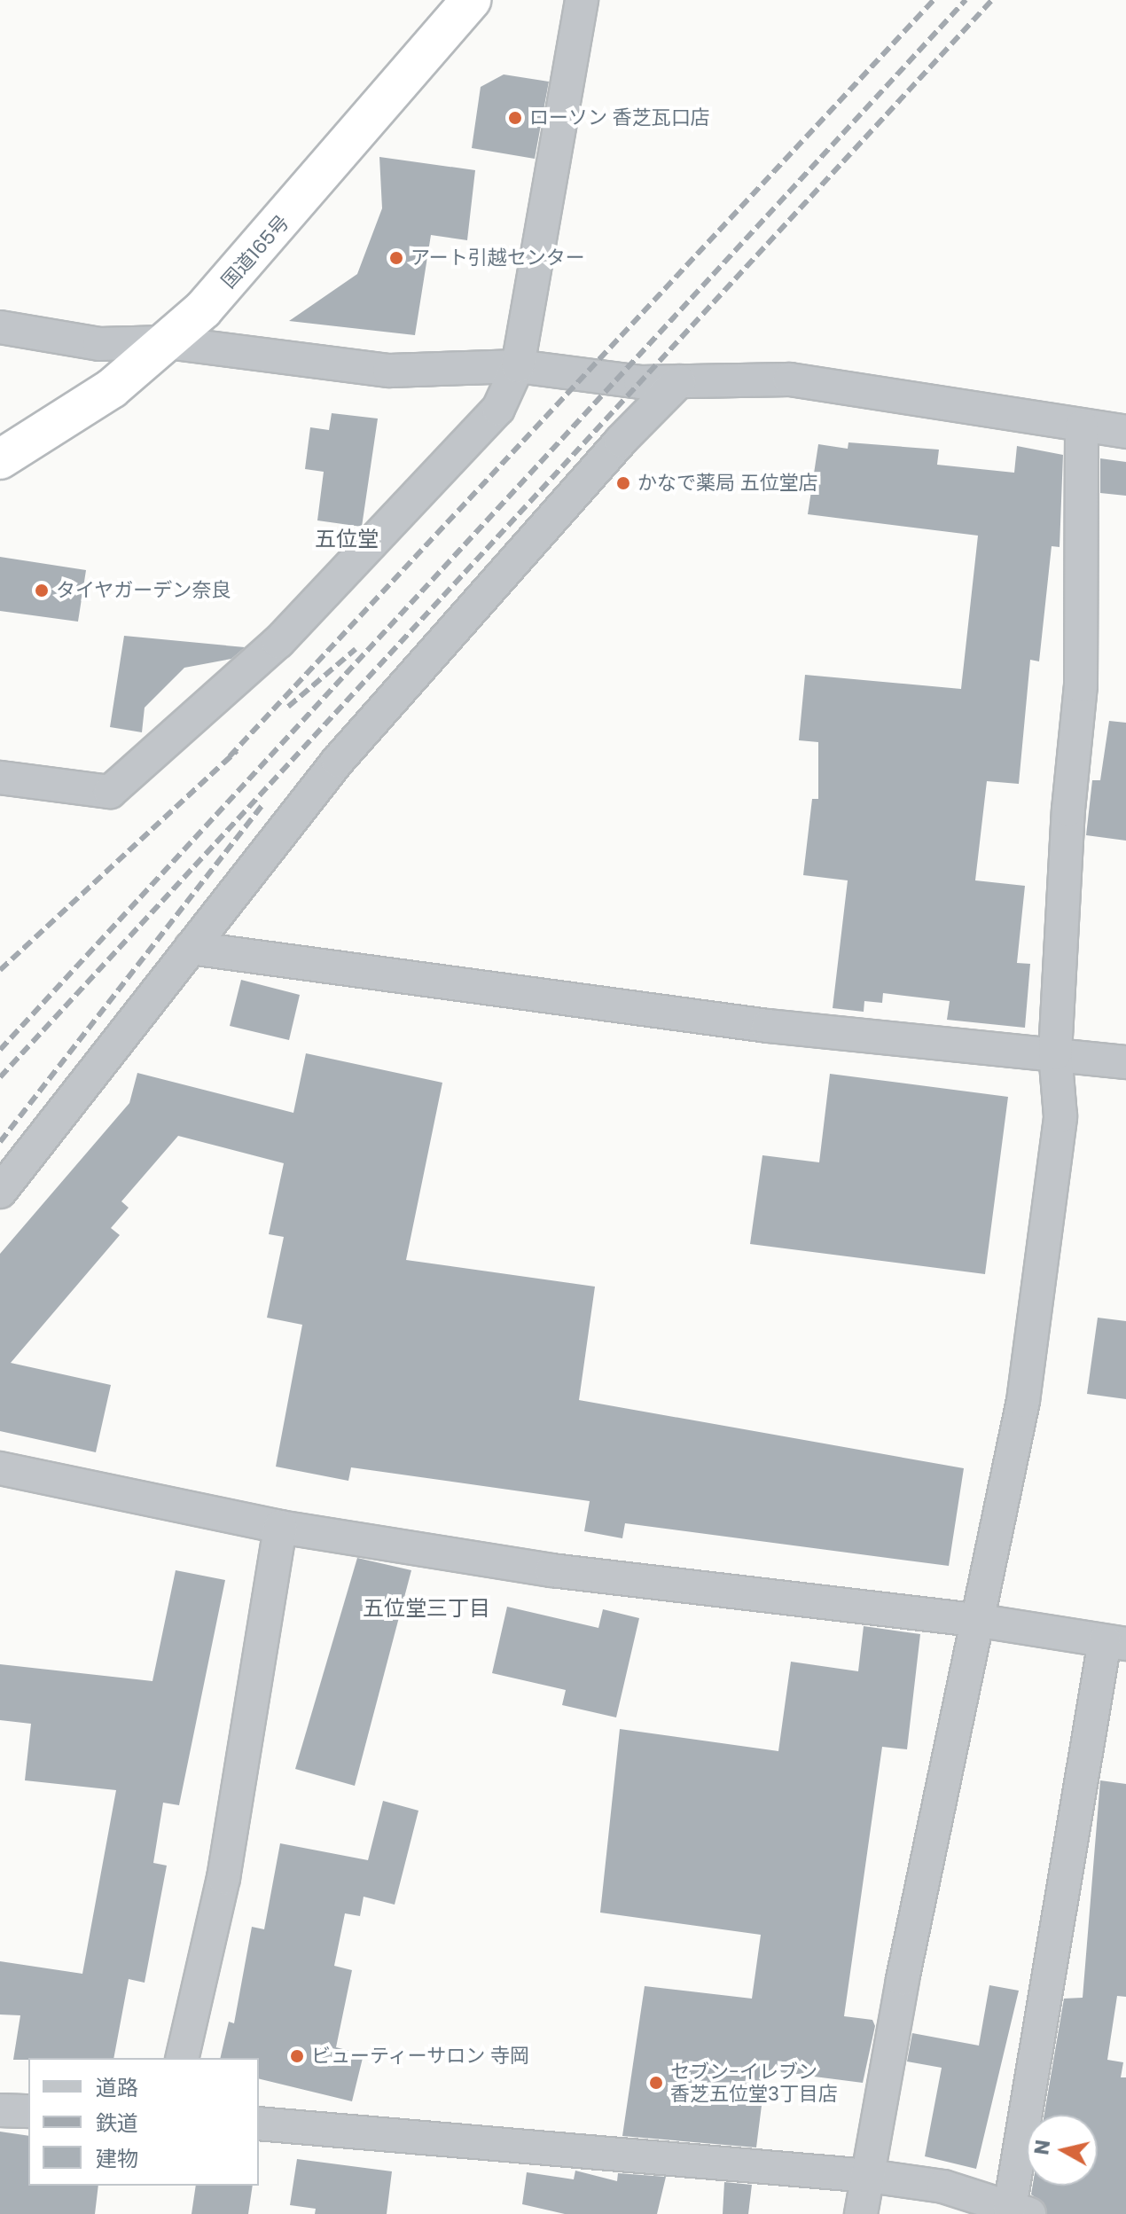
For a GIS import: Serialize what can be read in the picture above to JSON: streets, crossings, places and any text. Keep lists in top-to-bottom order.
{
  "streets": {
    "highway": ["国道165号"]
  },
  "districts": ["五位堂", "五位堂三丁目"],
  "places": [
    "ローソン 香芝瓦口店",
    "アート引越センター",
    "かなで薬局 五位堂店",
    "タイヤガーデン奈良",
    "ビューティーサロン 寺岡",
    "セブン-イレブン 香芝五位堂3丁目店"
  ],
  "legend": ["道路", "鉄道", "建物"],
  "north": "left"
}
